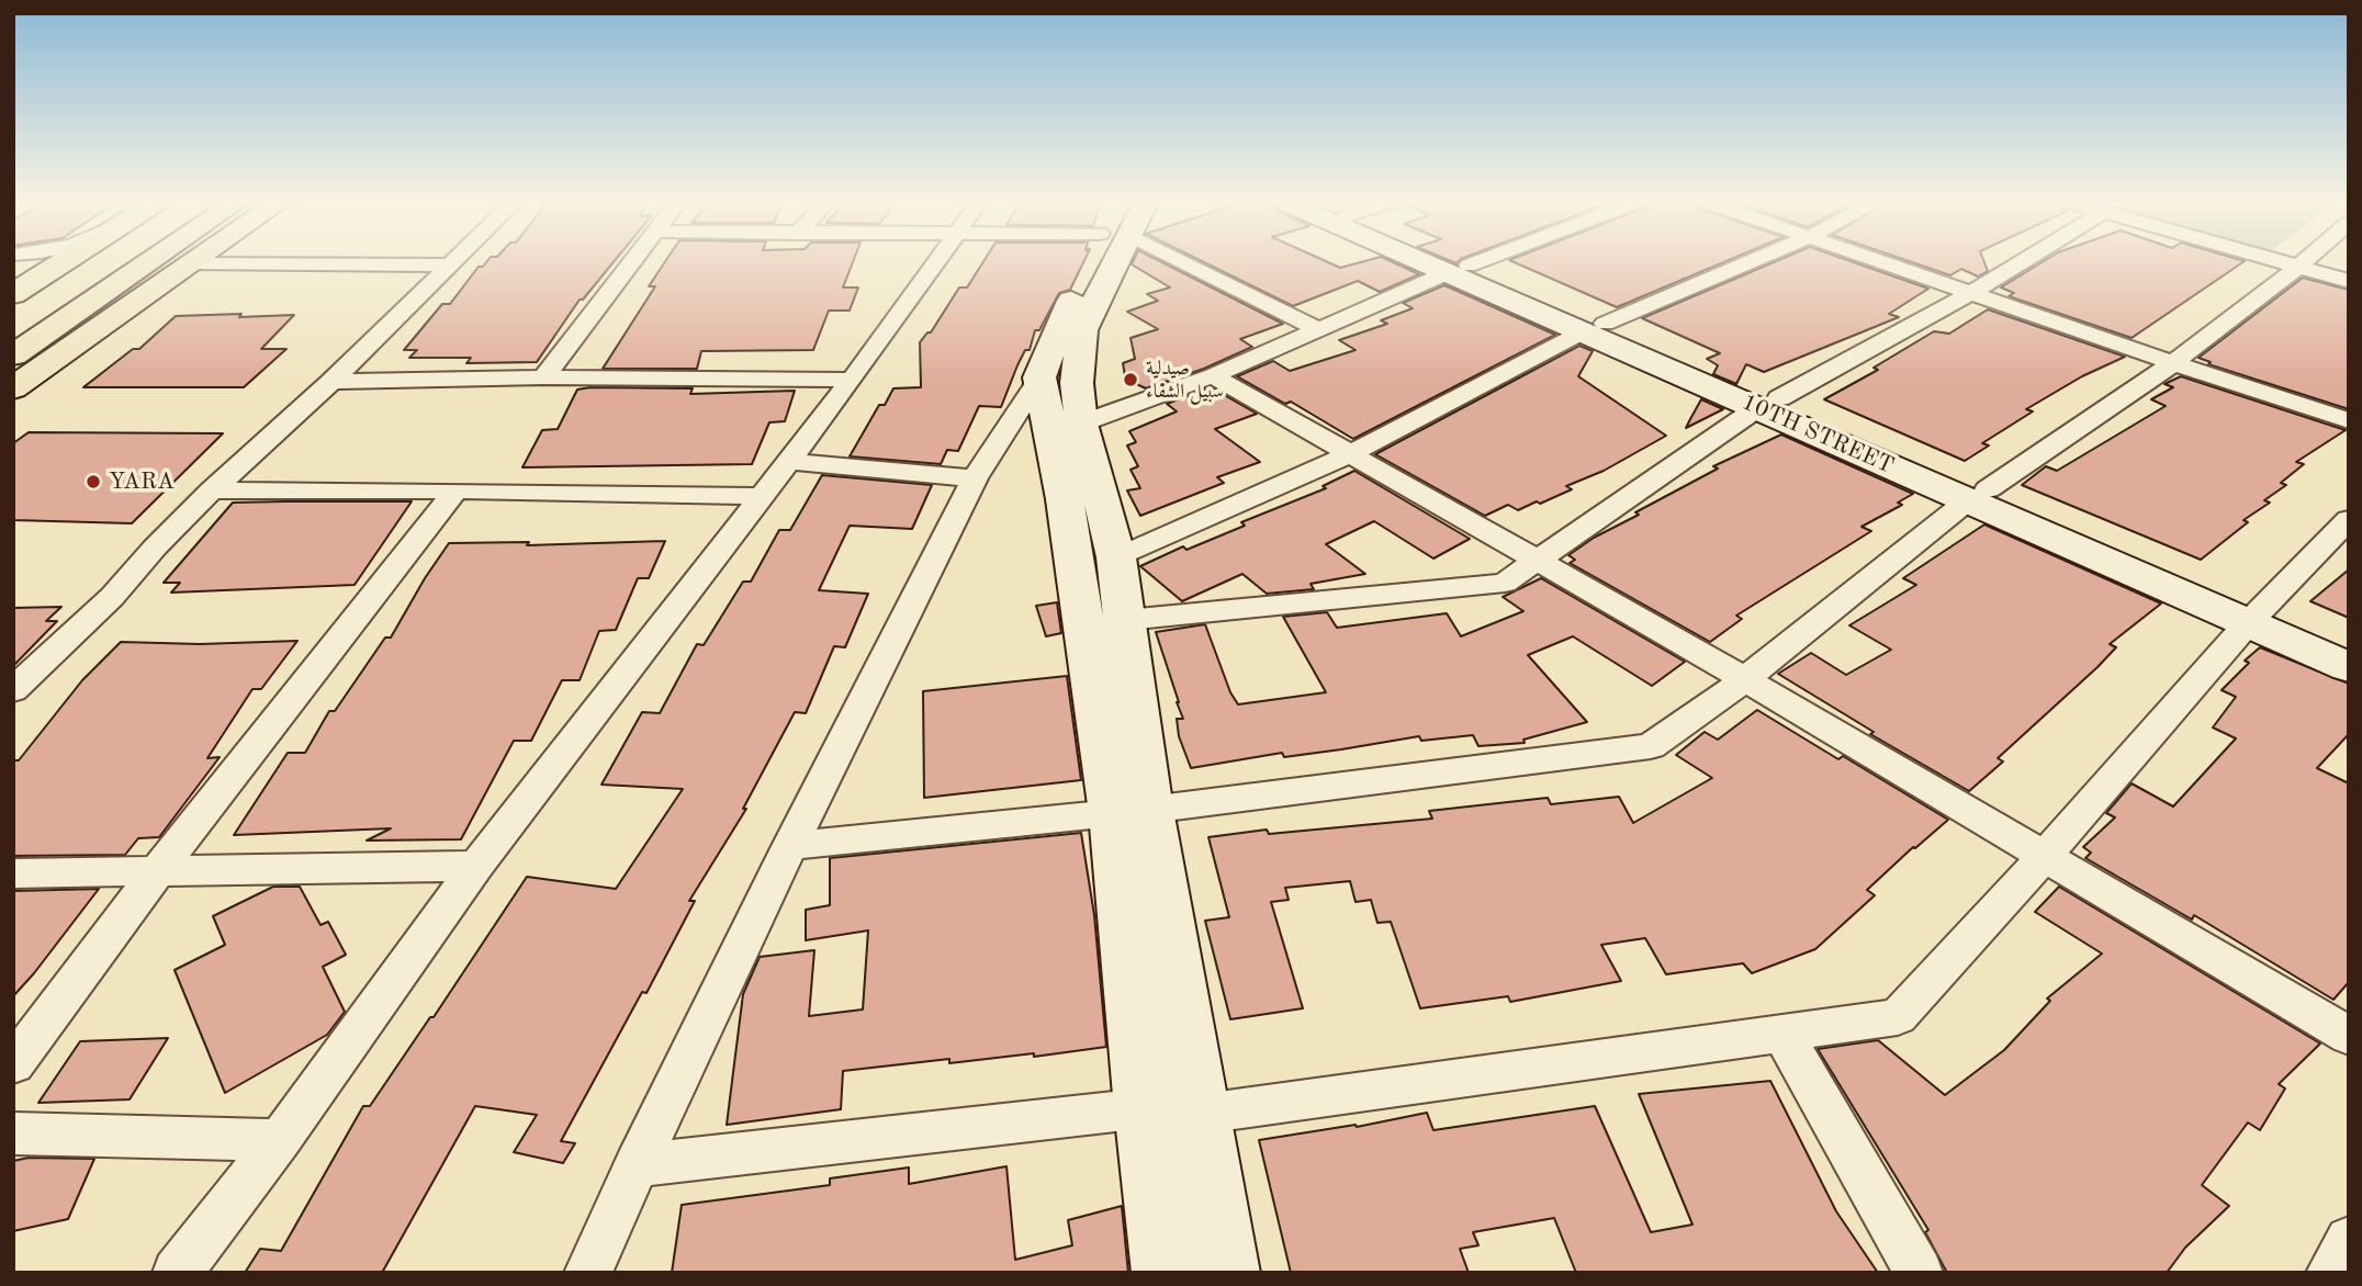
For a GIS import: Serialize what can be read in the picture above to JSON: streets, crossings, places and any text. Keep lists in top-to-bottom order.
{
  "streets": {
    "main road": ["10TH STREET"]
  },
  "places": ["صيدلية سبيل الشفاء", "YARA"]
}
